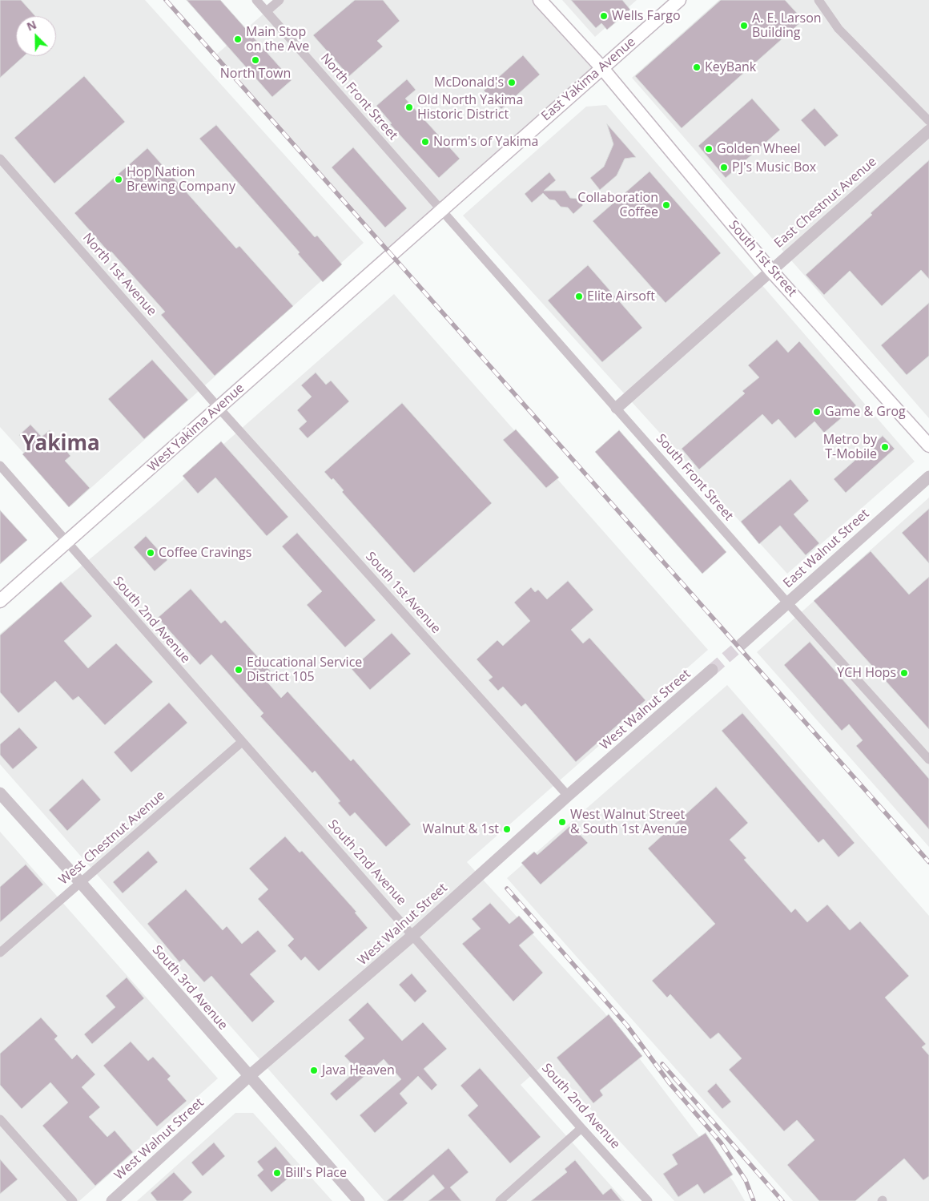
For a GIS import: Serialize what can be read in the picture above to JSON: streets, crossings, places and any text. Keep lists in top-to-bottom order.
{
  "streets": {
    "main road": ["East Yakima Avenue", "South 1st Street", "West Yakima Avenue"],
    "street": [
      "North Front Street",
      "East Chestnut Avenue",
      "North 1st Avenue",
      "South Front Street",
      "East Walnut Street",
      "South 1st Avenue",
      "South 2nd Avenue",
      "West Walnut Street",
      "West Chestnut Avenue",
      "South 3rd Avenue"
    ]
  },
  "crossings": [
    ["East Yakima Avenue", "North Front Street"],
    ["East Yakima Avenue", "South 1st Street"],
    ["East Yakima Avenue", "West Yakima Avenue"],
    ["East Yakima Avenue", "South Front Street"],
    ["North Front Street", "South Front Street"],
    ["East Chestnut Avenue", "South 1st Street"],
    ["East Chestnut Avenue", "South Front Street"],
    ["North 1st Avenue", "West Yakima Avenue"],
    ["North 1st Avenue", "South 1st Avenue"],
    ["West Yakima Avenue", "South 1st Avenue"],
    ["West Yakima Avenue", "South 2nd Avenue"],
    ["South Front Street", "East Walnut Street"],
    ["South 1st Avenue", "West Walnut Street"],
    ["South 2nd Avenue", "West Walnut Street"],
    ["South 2nd Avenue", "West Chestnut Avenue"],
    ["West Walnut Street", "South 3rd Avenue"],
    ["West Chestnut Avenue", "South 3rd Avenue"]
  ],
  "districts": ["Yakima"],
  "places": [
    "Wells Fargo",
    "A. E. Larson Building",
    "Main Stop on the Ave",
    "North Town",
    "KeyBank",
    "McDonald's",
    "Old North Yakima Historic District",
    "Norm's of Yakima",
    "Golden Wheel",
    "PJ's Music Box",
    "Hop Nation Brewing Company",
    "Collaboration Coffee",
    "Elite Airsoft",
    "Game & Grog",
    "Metro by T-Mobile",
    "Coffee Cravings",
    "Educational Service District 105",
    "YCH Hops",
    "West Walnut Street & South 1st Avenue",
    "Walnut & 1st",
    "Java Heaven",
    "Bill's Place"
  ],
  "north": "top left"
}
